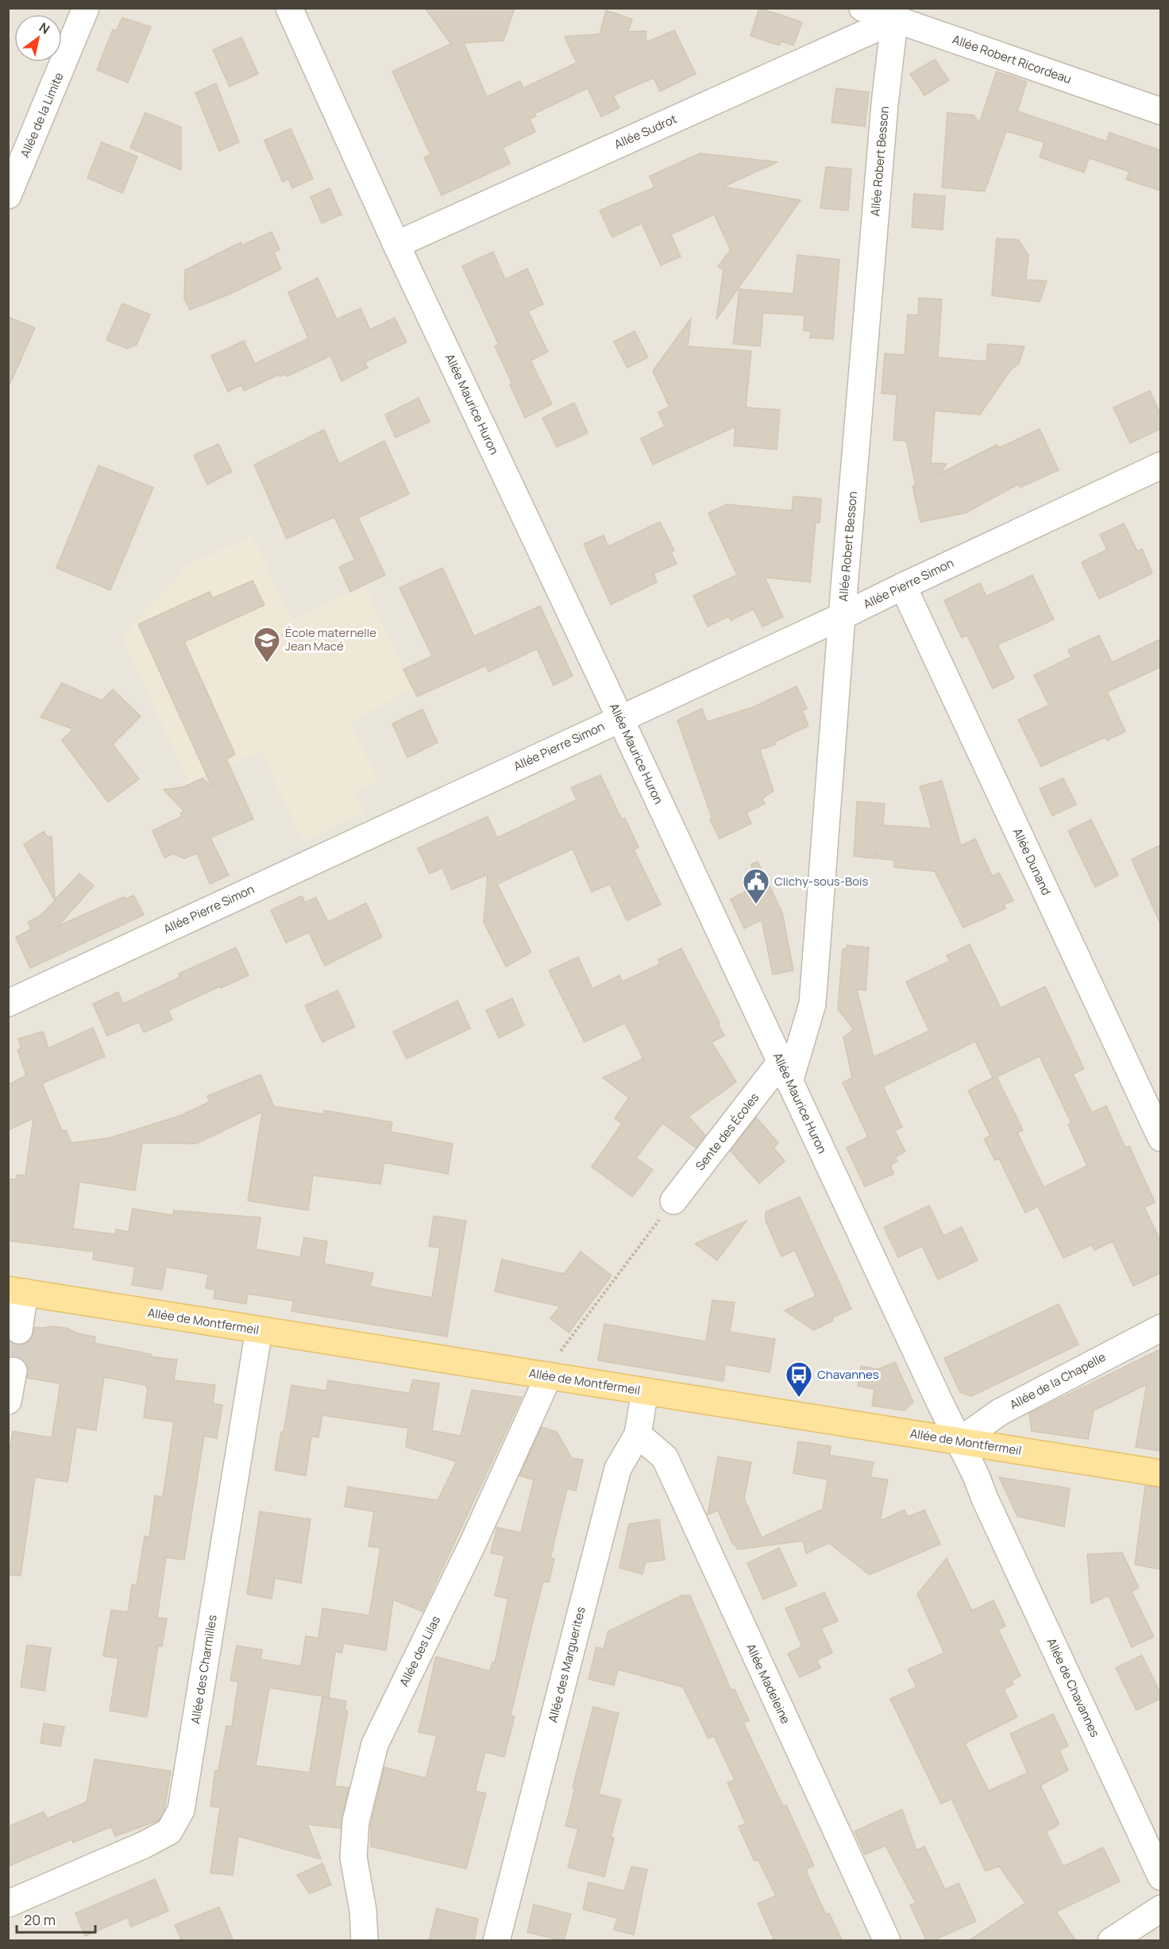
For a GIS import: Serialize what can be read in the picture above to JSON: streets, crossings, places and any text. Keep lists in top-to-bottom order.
{
  "streets": {
    "main road": ["Allée de Montfermeil"],
    "street": [
      "Allée Robert Ricordeau",
      "Allée de la Limite",
      "Allée Sudrot",
      "Allée Robert Besson",
      "Allée Maurice Huron",
      "Allée Pierre Simon",
      "Allée Dunand",
      "Sente des Écoles",
      "Allée de la Chapelle",
      "Allée des Lilas",
      "Allée des Marguerites",
      "Allée des Charmilles",
      "Allée Madeleine",
      "Allée de Chavannes"
    ]
  },
  "crossings": [
    ["Allée Robert Ricordeau", "Allée Sudrot"],
    ["Allée Robert Ricordeau", "Allée Robert Besson"],
    ["Allée Sudrot", "Allée Robert Besson"],
    ["Allée Sudrot", "Allée Maurice Huron"],
    ["Allée Robert Besson", "Allée Maurice Huron"],
    ["Allée Robert Besson", "Allée Pierre Simon"],
    ["Allée Robert Besson", "Sente des Écoles"],
    ["Allée Maurice Huron", "Allée Pierre Simon"],
    ["Allée Maurice Huron", "Sente des Écoles"],
    ["Allée Maurice Huron", "Allée de Montfermeil"],
    ["Allée Maurice Huron", "Allée de la Chapelle"],
    ["Allée Maurice Huron", "Allée de Chavannes"],
    ["Allée Pierre Simon", "Allée Dunand"],
    ["Allée de Montfermeil", "Allée de la Chapelle"],
    ["Allée de Montfermeil", "Allée des Lilas"],
    ["Allée de Montfermeil", "Allée des Marguerites"],
    ["Allée de Montfermeil", "Allée des Charmilles"],
    ["Allée des Marguerites", "Allée Madeleine"]
  ],
  "places": {
    "school or university": ["École maternelle Jean Macé"],
    "public building": ["Clichy-sous-Bois"],
    "bus stop": ["Chavannes"]
  },
  "scale_bar": "20 m",
  "north": "top right"
}
